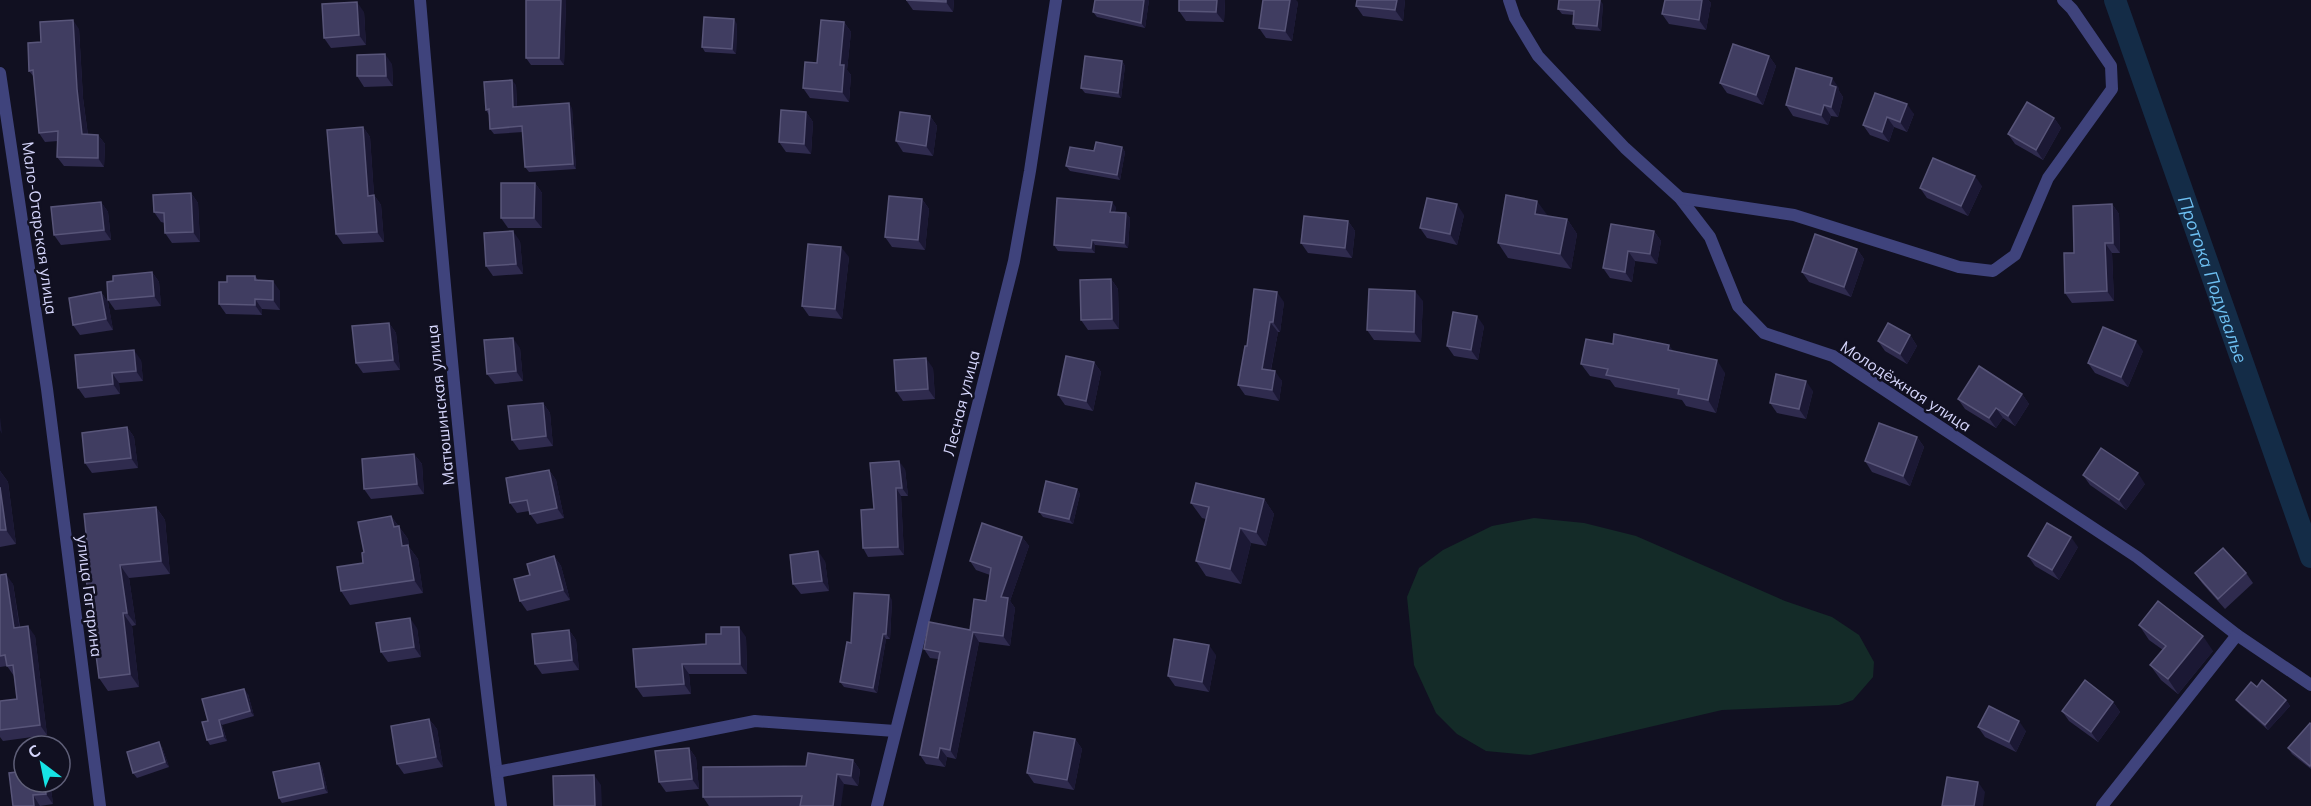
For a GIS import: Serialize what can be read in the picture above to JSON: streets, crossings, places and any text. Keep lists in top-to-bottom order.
{
  "streets": {
    "street": [
      "Мало-Отарская улица",
      "Молодёжная улица",
      "Лесная улица",
      "Матюшинская улица",
      "улица Гагарина"
    ]
  },
  "crossings": [
    ["Мало-Отарская улица", "улица Гагарина"]
  ],
  "water": ["Протока Подувалье"],
  "north": "top left"
}
